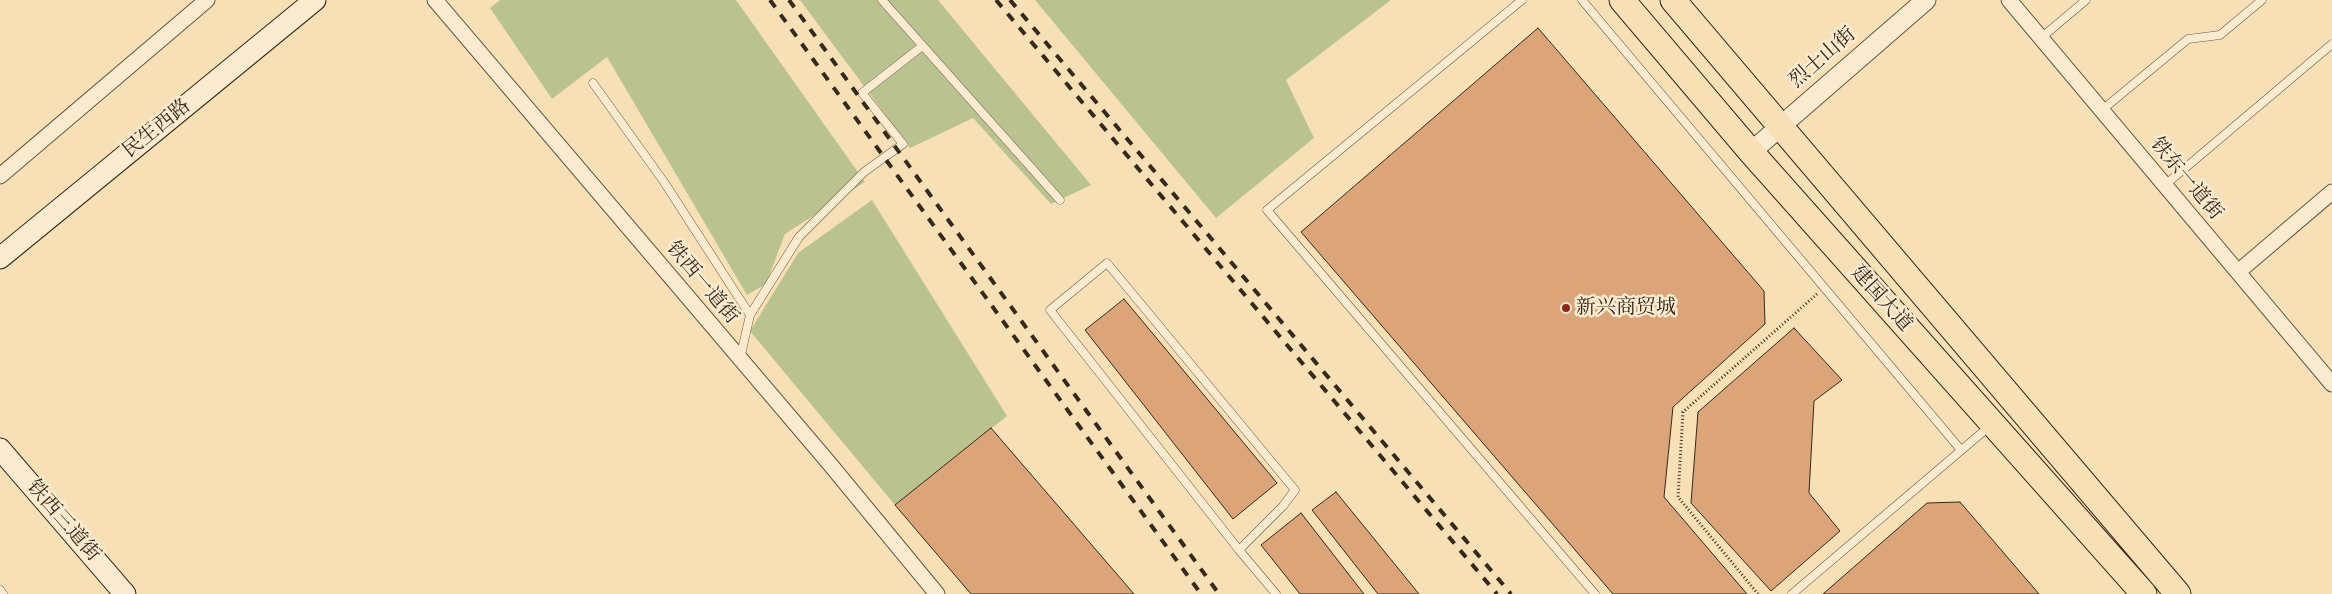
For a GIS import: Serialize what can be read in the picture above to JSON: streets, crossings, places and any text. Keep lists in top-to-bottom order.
{
  "streets": {
    "highway": ["建国大道"],
    "main road": ["民生西路", "铁西三道街"],
    "street": ["烈士山街", "铁东一道街", "铁西一道街"]
  },
  "crossings": [
    ["烈士山街", "建国大道"]
  ],
  "places": ["新兴商贸城"]
}
